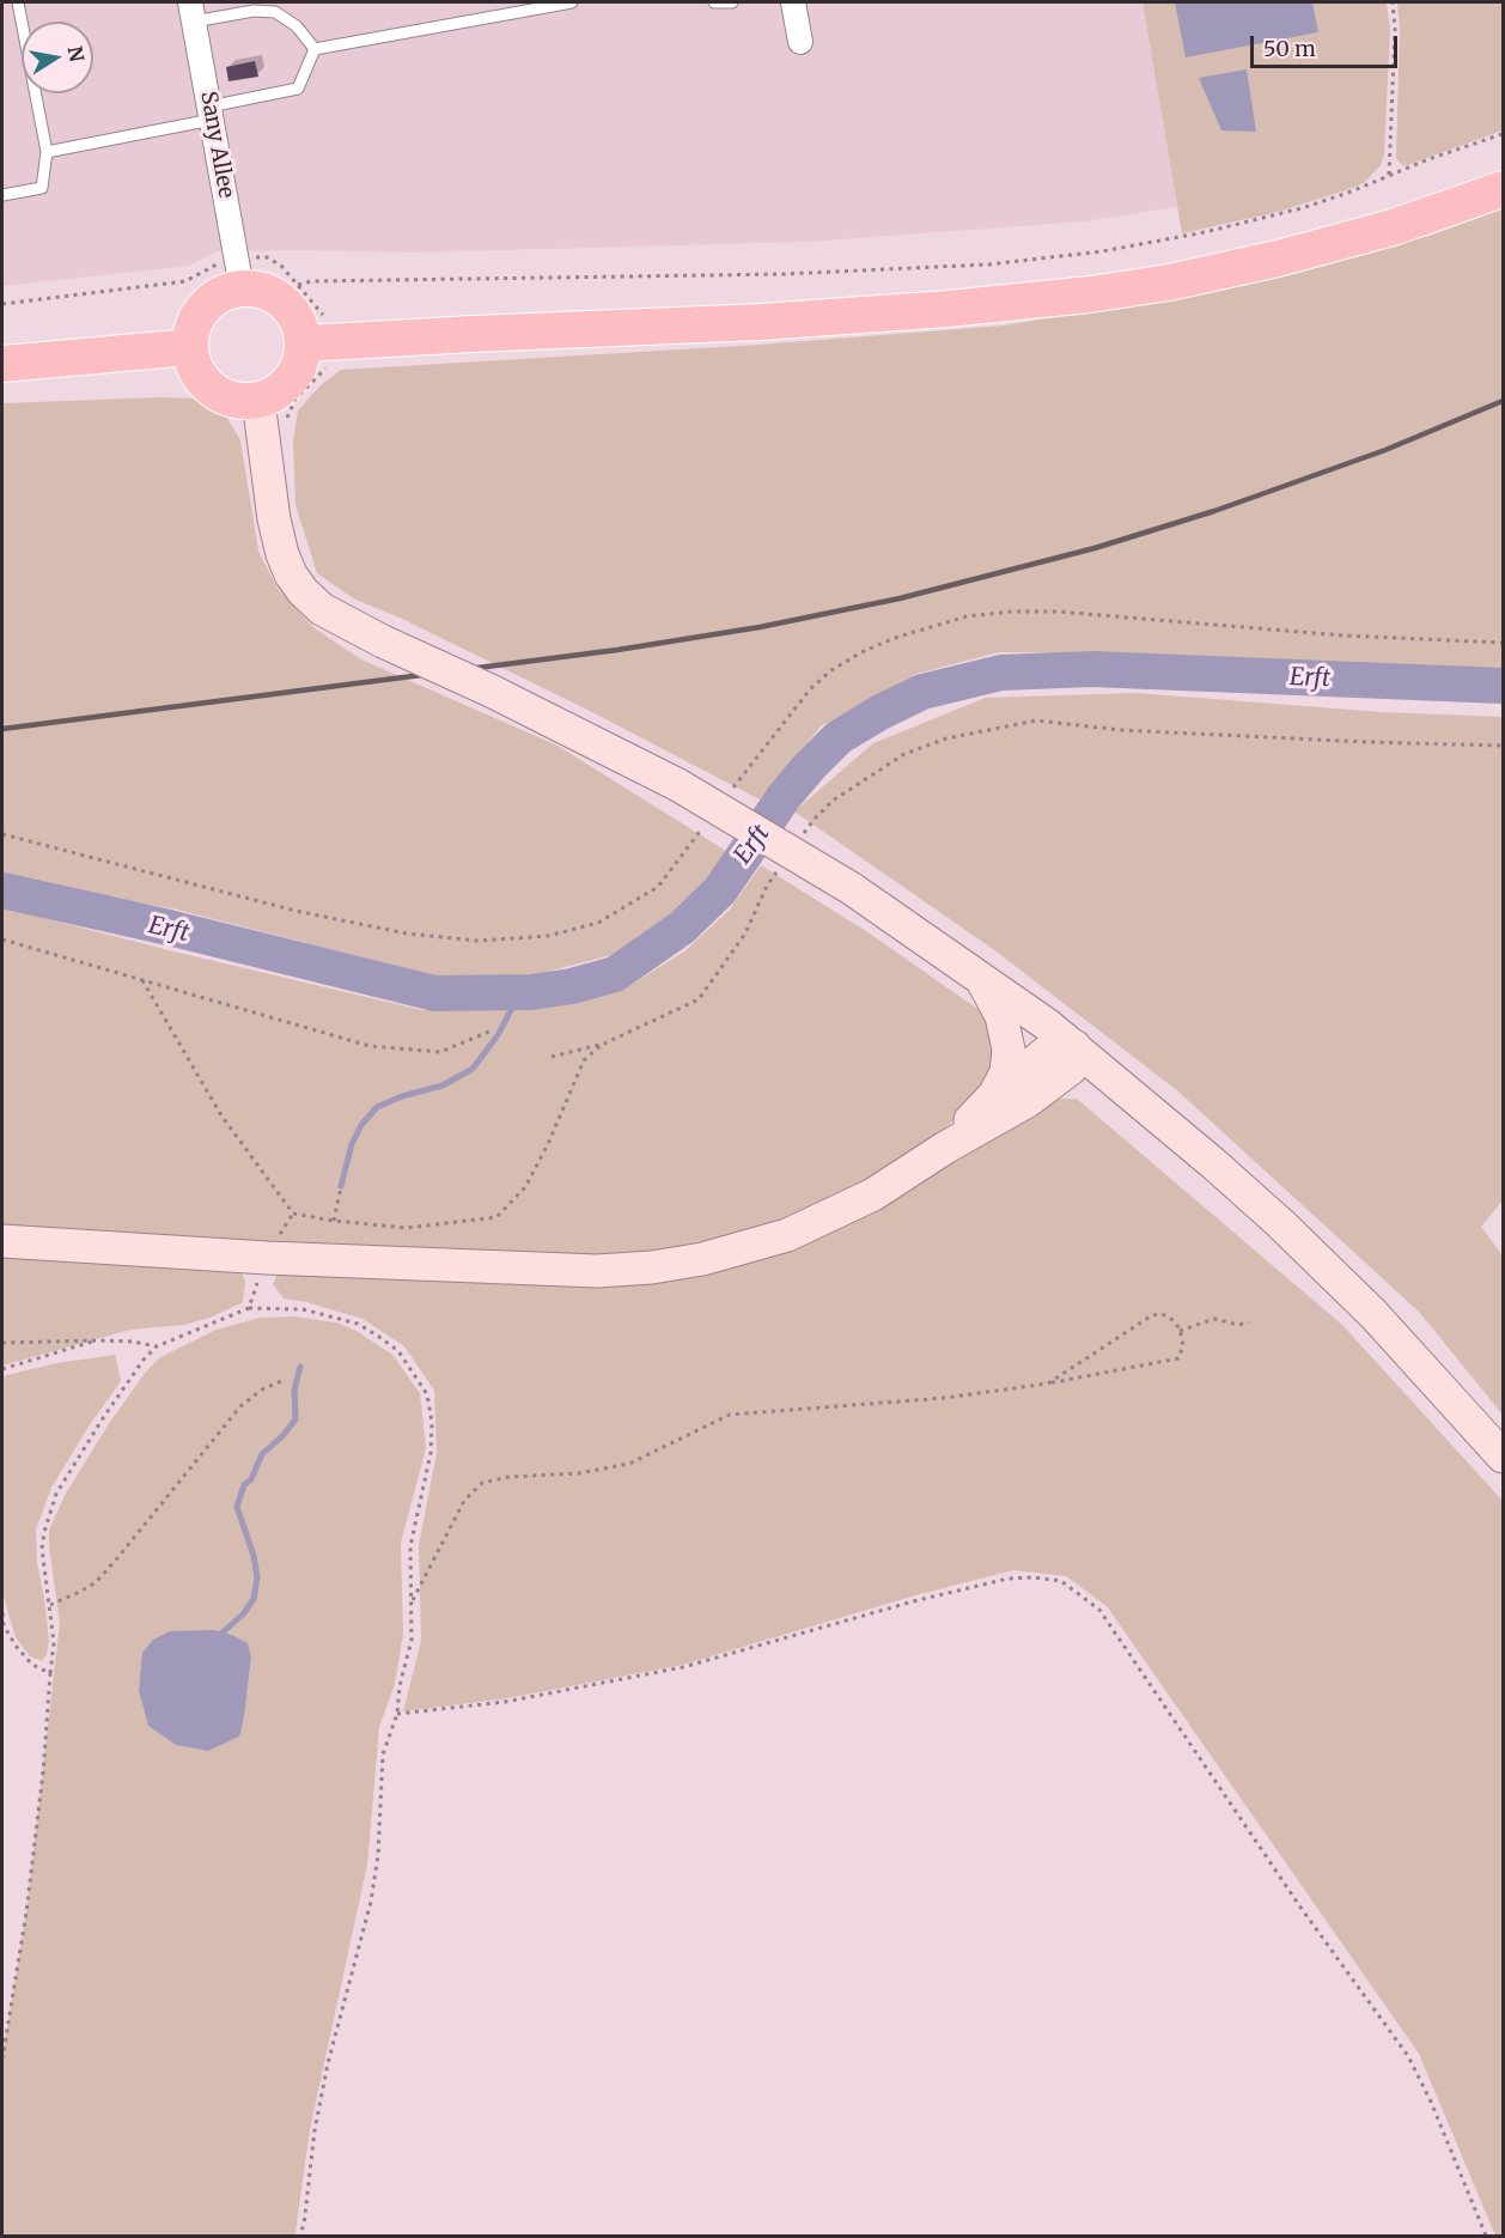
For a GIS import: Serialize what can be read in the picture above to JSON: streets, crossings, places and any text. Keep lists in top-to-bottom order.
{
  "streets": {
    "street": ["Sany Allee"]
  },
  "water": ["Erft"],
  "scale_bar": "50 m",
  "north": "right"
}
